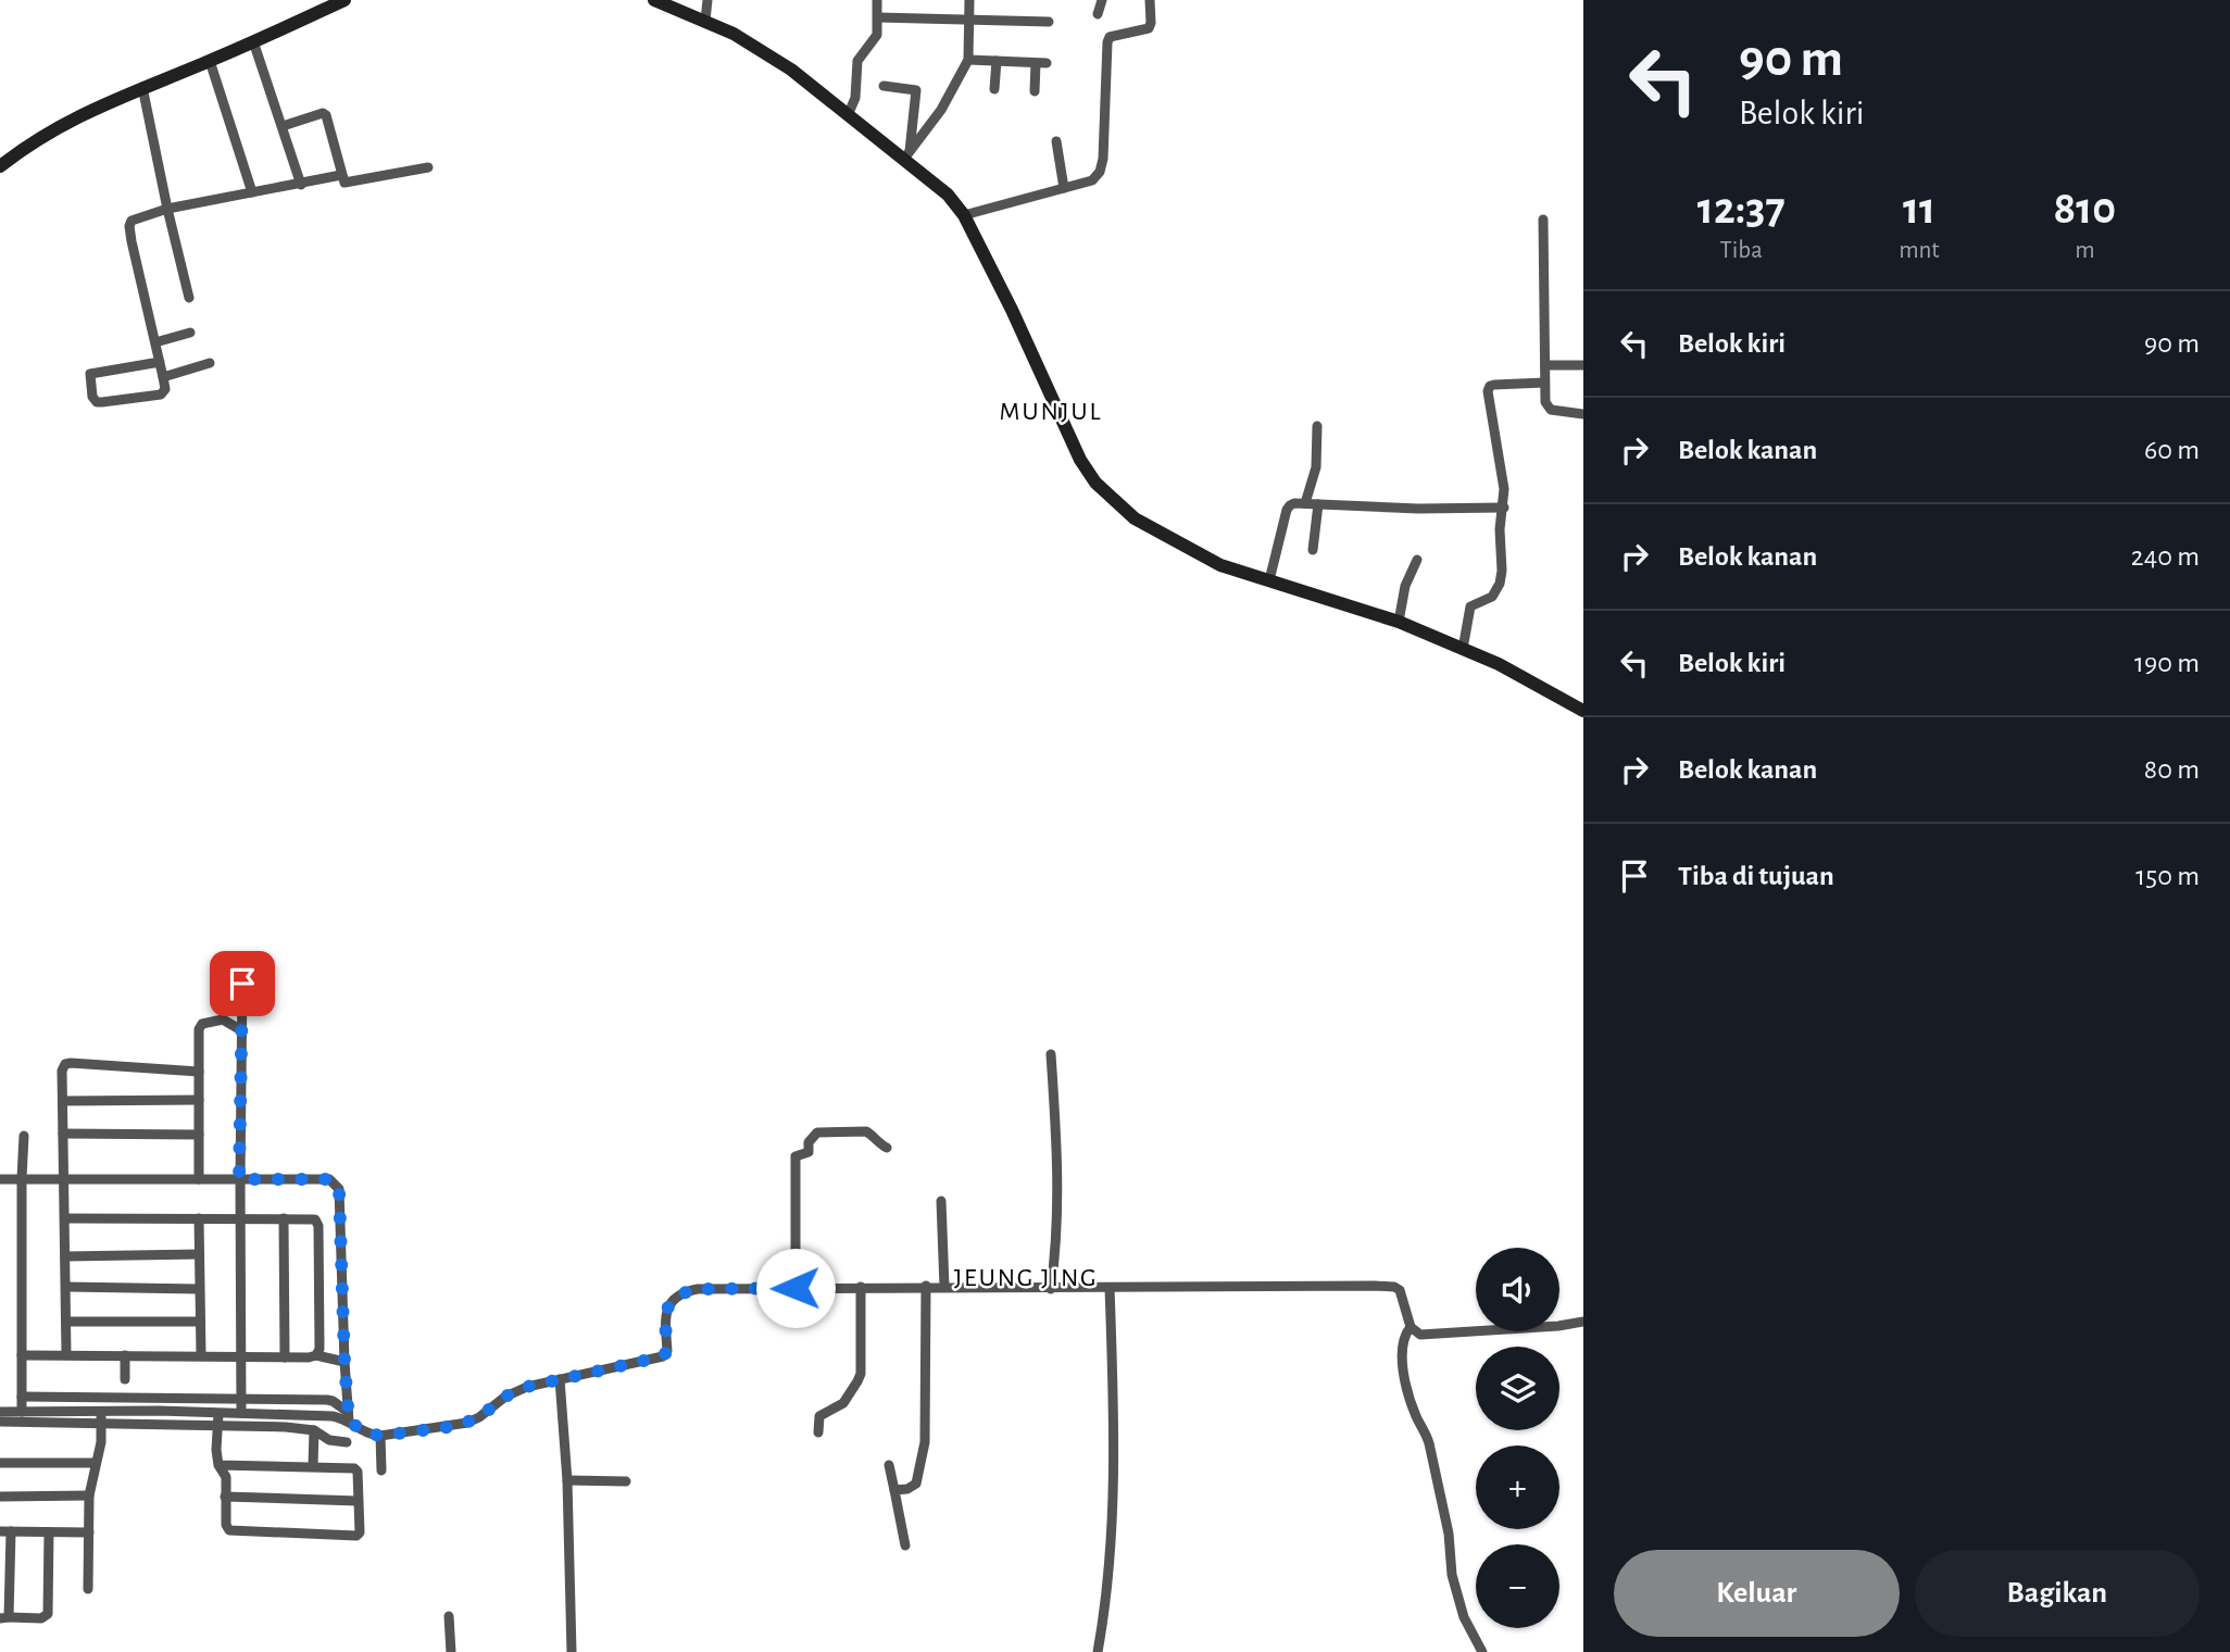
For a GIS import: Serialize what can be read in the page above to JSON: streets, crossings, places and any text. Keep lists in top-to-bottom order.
{
  "districts": ["MUNJUL", "JEUNG JING"],
  "page": {
    "turn": ["90 m", "Belok kiri"],
    "eta": [
      "12:37",
      "Tiba",
      "11",
      "mnt",
      "810",
      "m"
    ],
    "list": [
      {
        "name": "Belok kiri",
        "value": "90 m"
      },
      {
        "name": "Belok kanan",
        "value": "60 m"
      },
      {
        "name": "Belok kanan",
        "value": "240 m"
      },
      {
        "name": "Belok kiri",
        "value": "190 m"
      },
      {
        "name": "Belok kanan",
        "value": "80 m"
      },
      {
        "name": "Tiba di tujuan",
        "value": "150 m"
      }
    ],
    "map_buttons": ["+", "−"],
    "buttons": ["Keluar", "Bagikan"]
  }
}
